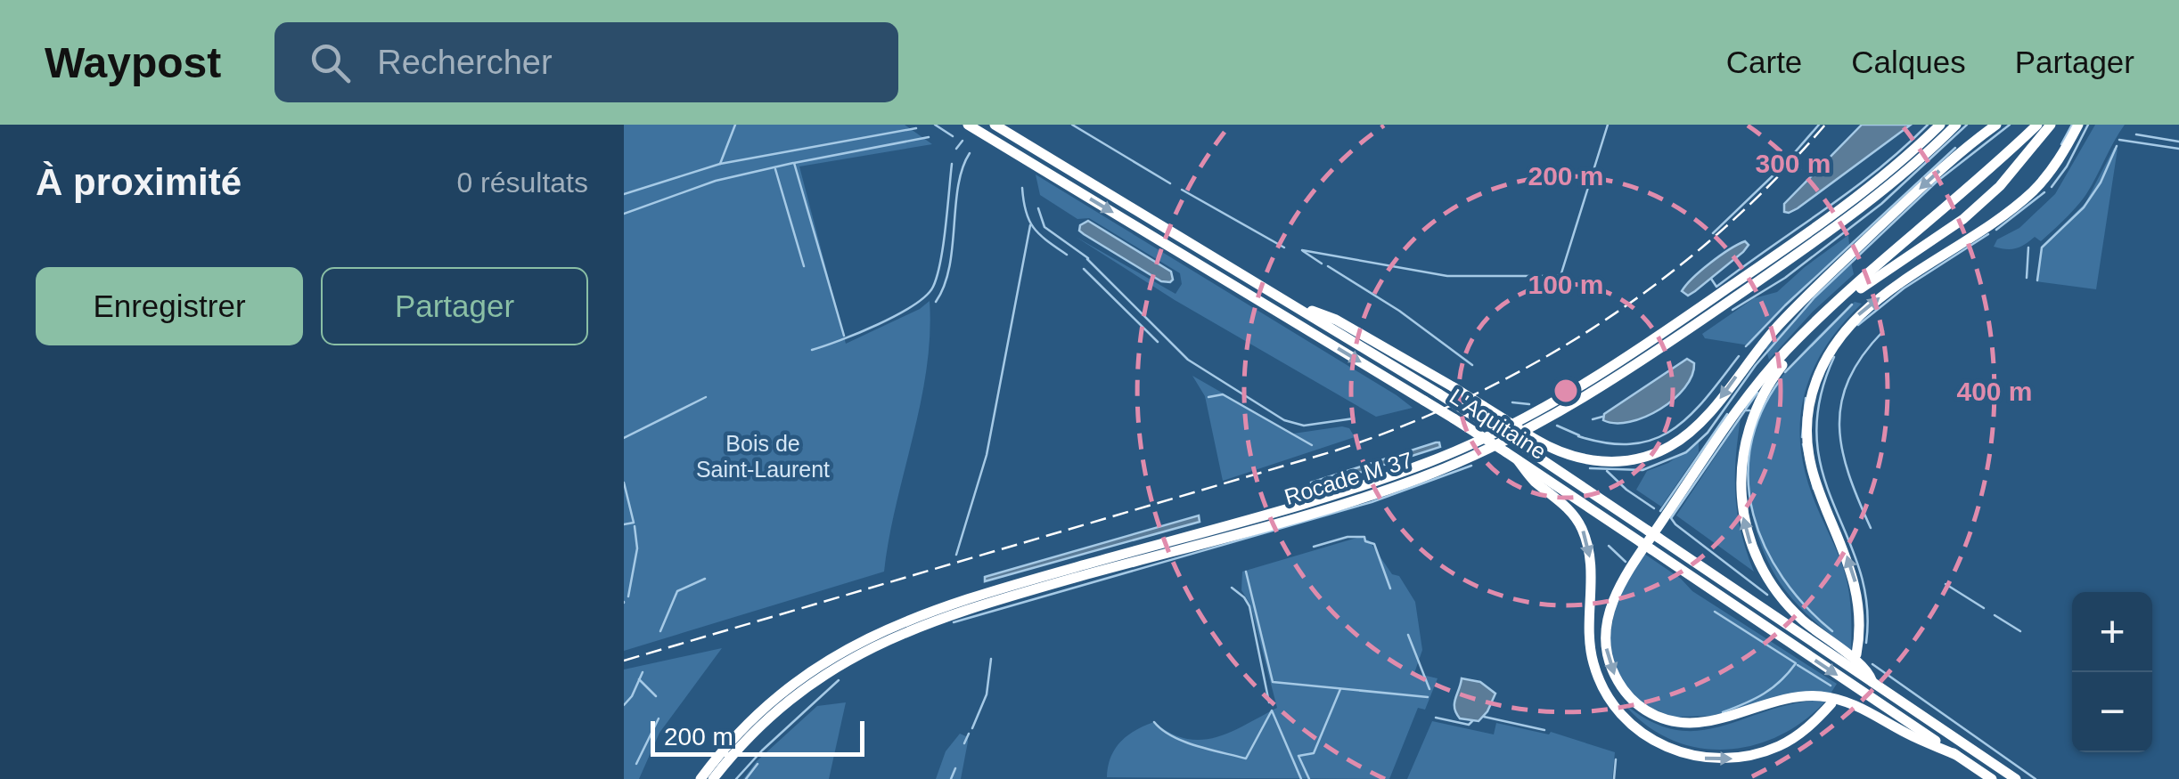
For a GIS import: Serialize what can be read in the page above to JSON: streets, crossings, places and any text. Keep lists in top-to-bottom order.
{
  "streets": {
    "highway": ["L'Aquitaine", "Rocade M 37"]
  },
  "parks": ["Bois de Saint-Laurent"],
  "scale_bar": "200 m",
  "page": {
    "header": "Waypost",
    "search": "Rechercher",
    "nav": ["Carte", "Calques", "Partager"],
    "heading": ["À proximité", "0 résultats"],
    "buttons": ["Enregistrer", "Partager"],
    "map_buttons": ["+", "−"],
    "scale": "200 m"
  },
  "rings": [
    "300 m",
    "200 m",
    "100 m",
    "400 m"
  ]
}
